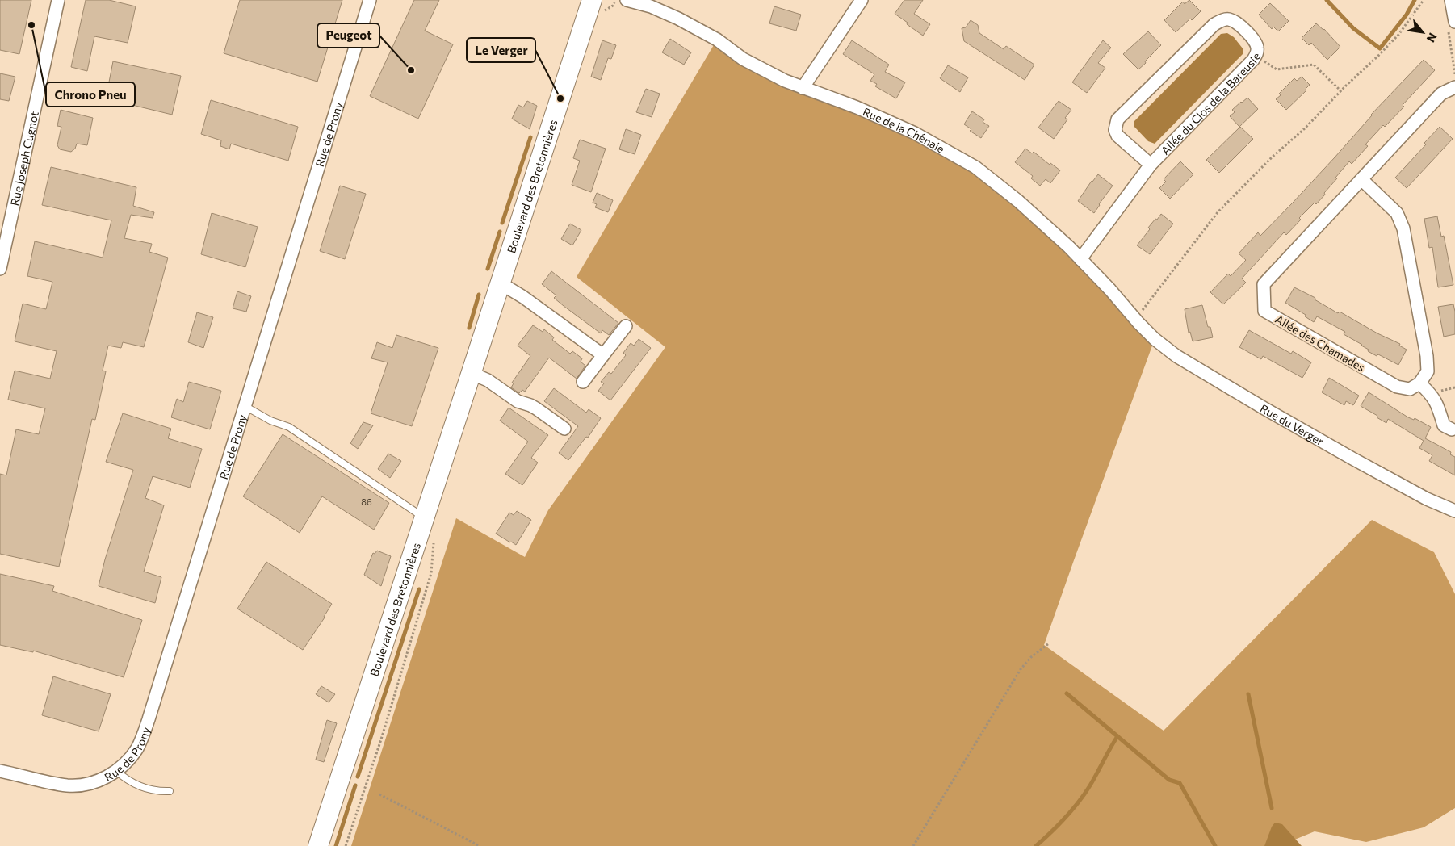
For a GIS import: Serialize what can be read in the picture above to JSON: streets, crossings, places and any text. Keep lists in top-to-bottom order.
{
  "streets": {
    "main road": ["Boulevard des Bretonnières"],
    "street": [
      "Allée du Clos de la Bareusie",
      "Rue de la Chênaie",
      "Rue de Prony",
      "Rue Joseph Cugnot",
      "Allée des Chamades",
      "Rue du Verger"
    ]
  },
  "crossings": [
    ["Allée du Clos de la Bareusie", "Rue de la Chênaie"],
    ["Rue de la Chênaie", "Rue du Verger"]
  ],
  "places": ["Chrono Pneu", "Peugeot", "Le Verger"],
  "house_numbers": ["86"],
  "north": "bottom right"
}
